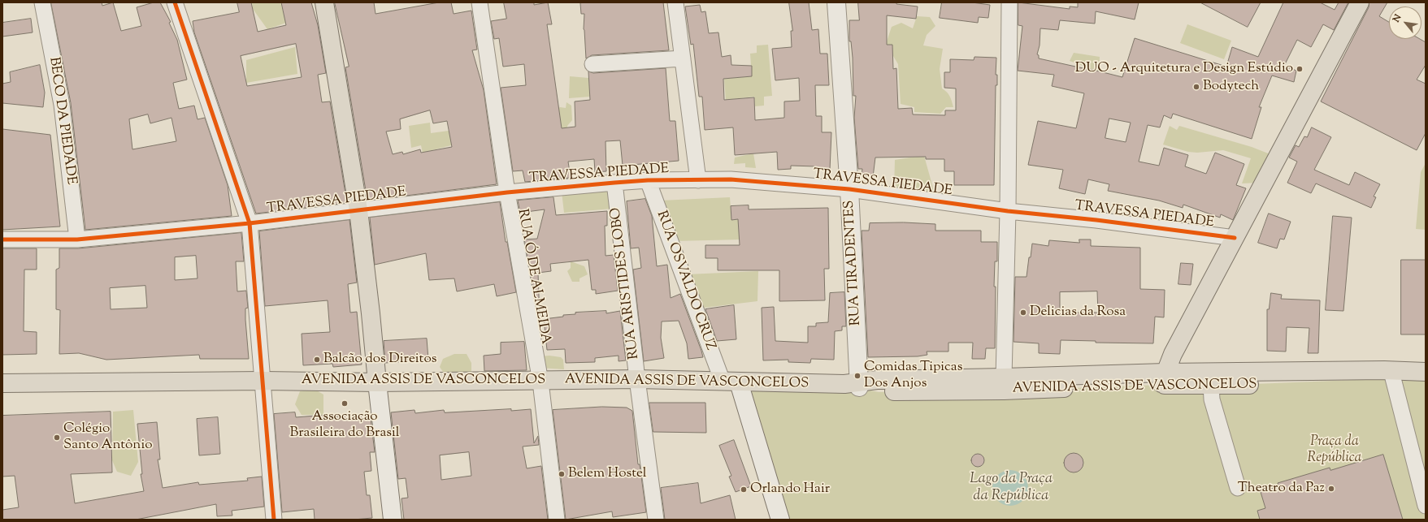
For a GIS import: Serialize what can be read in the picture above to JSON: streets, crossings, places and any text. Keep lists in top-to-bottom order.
{
  "streets": {
    "main road": ["AVENIDA ASSIS DE VASCONCELOS"],
    "street": [
      "BECO DA PIEDADE",
      "TRAVESSA PIEDADE",
      "RUA TIRADENTES",
      "RUA Ó DE ALMEIDA",
      "RUA OSVALDO CRUZ",
      "RUA ARISTIDES LOBO"
    ]
  },
  "crossings": [
    ["BECO DA PIEDADE", "TRAVESSA PIEDADE"],
    ["TRAVESSA PIEDADE", "RUA TIRADENTES"],
    ["TRAVESSA PIEDADE", "RUA Ó DE ALMEIDA"],
    ["TRAVESSA PIEDADE", "RUA OSVALDO CRUZ"],
    ["TRAVESSA PIEDADE", "RUA ARISTIDES LOBO"],
    ["RUA TIRADENTES", "AVENIDA ASSIS DE VASCONCELOS"],
    ["RUA Ó DE ALMEIDA", "AVENIDA ASSIS DE VASCONCELOS"],
    ["RUA OSVALDO CRUZ", "AVENIDA ASSIS DE VASCONCELOS"],
    ["RUA ARISTIDES LOBO", "AVENIDA ASSIS DE VASCONCELOS"]
  ],
  "water": ["Lago da Praça da República"],
  "parks": ["Praça da República"],
  "places": [
    "DUO - Arquitetura e Design Estúdio",
    "Bodytech",
    "Delicias da Rosa",
    "Balcão dos Direitos",
    "Comidas Tipicas Dos Anjos",
    "Associação Brasileira do Brasil",
    "Colégio Santo Antônio",
    "Belem Hostel",
    "Theatro da Paz",
    "Orlando Hair"
  ],
  "north": "top left"
}
